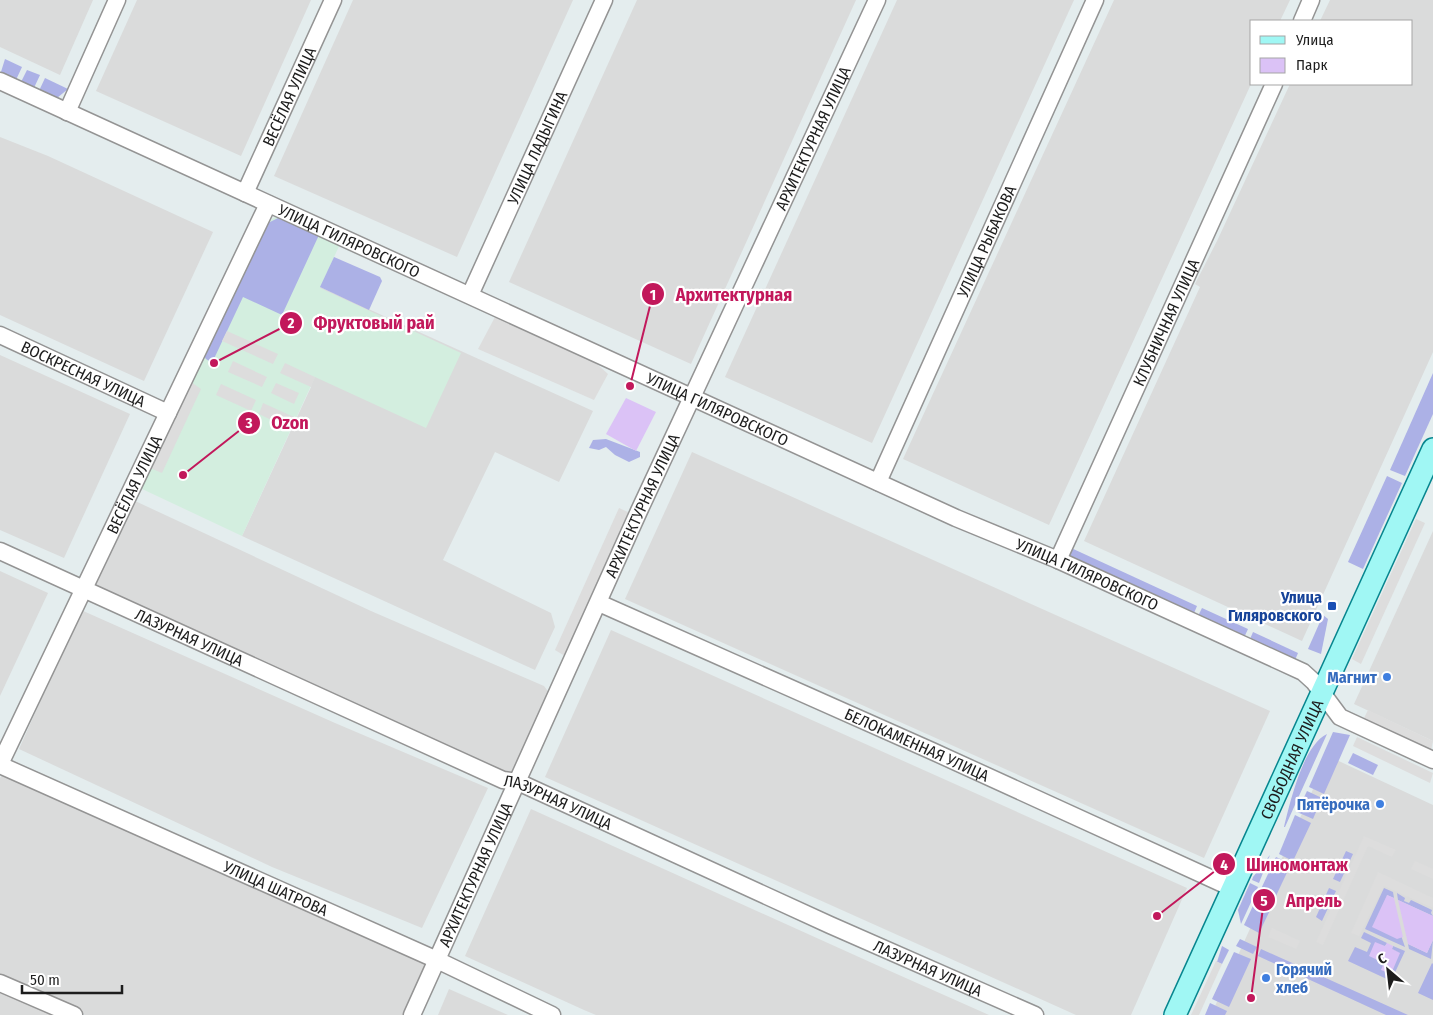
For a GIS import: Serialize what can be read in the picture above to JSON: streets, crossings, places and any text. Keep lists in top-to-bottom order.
{
  "streets": {
    "main road": ["СВОБОДНАЯ УЛИЦА"],
    "street": [
      "ВЕСЁЛАЯ УЛИЦА",
      "АРХИТЕКТУРНАЯ УЛИЦА",
      "УЛИЦА ЛАДЫГИНА",
      "УЛИЦА ГИЛЯРОВСКОГО",
      "УЛИЦА РЫБАКОВА",
      "КЛУБНИЧНАЯ УЛИЦА",
      "ВОСКРЕСНАЯ УЛИЦА",
      "ЛАЗУРНАЯ УЛИЦА",
      "БЕЛОКАМЕННАЯ УЛИЦА",
      "УЛИЦА ШАТРОВА"
    ]
  },
  "crossings": [
    ["ВЕСЁЛАЯ УЛИЦА", "УЛИЦА ГИЛЯРОВСКОГО"],
    ["ВЕСЁЛАЯ УЛИЦА", "ВОСКРЕСНАЯ УЛИЦА"],
    ["ВЕСЁЛАЯ УЛИЦА", "ЛАЗУРНАЯ УЛИЦА"],
    ["ВЕСЁЛАЯ УЛИЦА", "УЛИЦА ШАТРОВА"],
    ["АРХИТЕКТУРНАЯ УЛИЦА", "УЛИЦА ГИЛЯРОВСКОГО"],
    ["АРХИТЕКТУРНАЯ УЛИЦА", "ЛАЗУРНАЯ УЛИЦА"],
    ["АРХИТЕКТУРНАЯ УЛИЦА", "БЕЛОКАМЕННАЯ УЛИЦА"],
    ["АРХИТЕКТУРНАЯ УЛИЦА", "УЛИЦА ШАТРОВА"],
    ["УЛИЦА ЛАДЫГИНА", "УЛИЦА ГИЛЯРОВСКОГО"],
    ["УЛИЦА ГИЛЯРОВСКОГО", "УЛИЦА РЫБАКОВА"],
    ["УЛИЦА ГИЛЯРОВСКОГО", "КЛУБНИЧНАЯ УЛИЦА"],
    ["УЛИЦА ГИЛЯРОВСКОГО", "СВОБОДНАЯ УЛИЦА"],
    ["БЕЛОКАМЕННАЯ УЛИЦА", "СВОБОДНАЯ УЛИЦА"]
  ],
  "places": {
    "other": [
      "Фруктовый рай",
      "Архитектурная",
      "Ozon",
      "Магнит",
      "Пятёрочка",
      "Шиномонтаж",
      "Горячий хлеб",
      "Апрель"
    ],
    "transit": ["Улица Гиляровского"]
  },
  "legend": ["Улица", "Парк"],
  "scale_bar": "50 m",
  "north": "top left"
}
